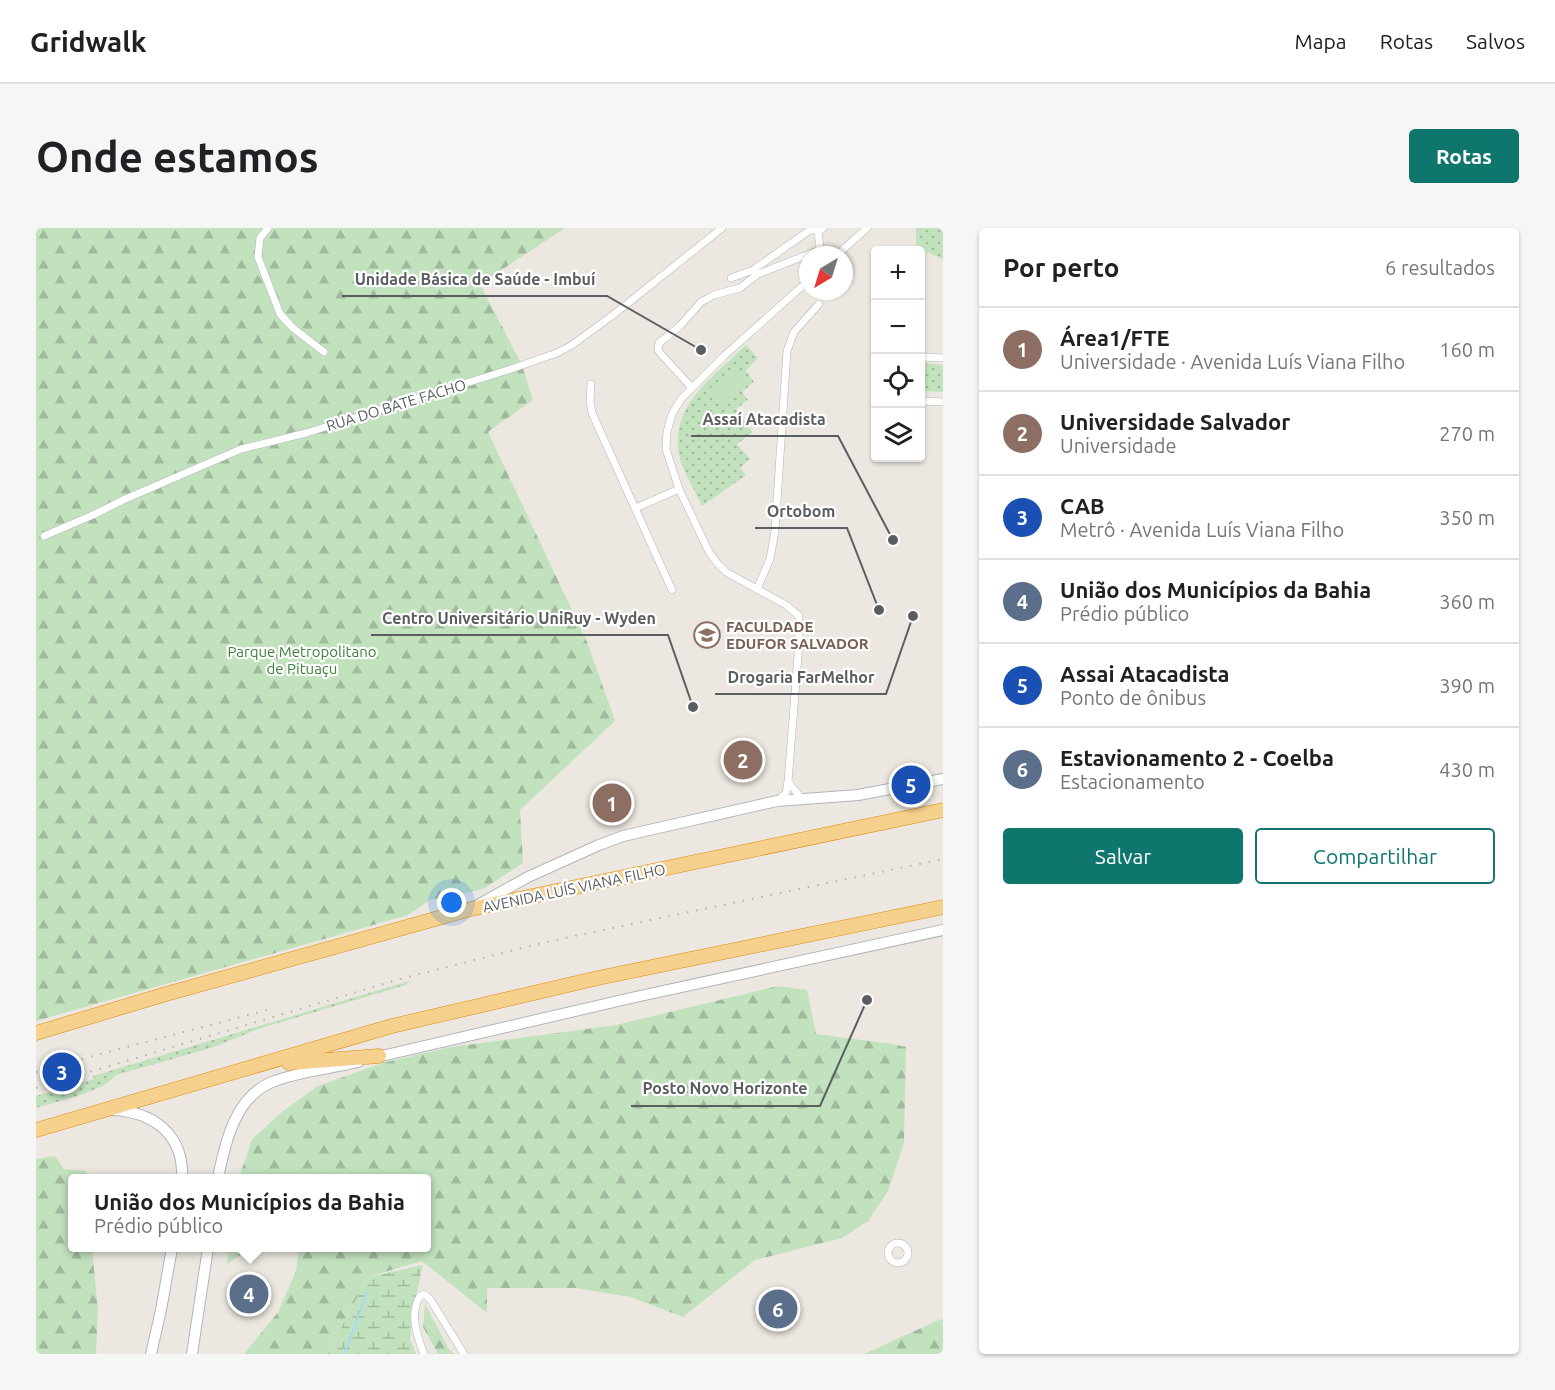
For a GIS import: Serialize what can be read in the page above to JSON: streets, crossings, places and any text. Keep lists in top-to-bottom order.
{
  "streets": {
    "highway": ["AVENIDA LUÍS VIANA FILHO"],
    "street": ["RUA DO BATE FACHO"]
  },
  "parks": ["Parque Metropolitano de Pituaçu"],
  "places": {
    "other": [
      "Unidade Básica de Saúde - Imbuí",
      "Assaí Atacadista",
      "Ortobom",
      "Drogaria FarMelhor",
      "Centro Universitário UniRuy - Wyden",
      "Posto Novo Horizonte"
    ],
    "school or university": ["FACULDADE EDUFOR SALVADOR"]
  },
  "north": "bottom left",
  "page": {
    "header": "Gridwalk",
    "nav": ["Mapa", "Rotas", "Salvos"],
    "buttons": [
      "Rotas",
      ["Salvar", "Compartilhar"]
    ],
    "title": "Onde estamos",
    "heading": ["Por perto", "6 resultados"],
    "map_buttons": ["+", "−"],
    "list": [
      {
        "mark": "1",
        "name": "Área1/FTE",
        "note": "Universidade · Avenida Luís Viana Filho",
        "value": "160 m"
      },
      {
        "mark": "2",
        "name": "Universidade Salvador",
        "note": "Universidade",
        "value": "270 m"
      },
      {
        "mark": "3",
        "name": "CAB",
        "note": "Metrô · Avenida Luís Viana Filho",
        "value": "350 m"
      },
      {
        "mark": "4",
        "name": "União dos Municípios da Bahia",
        "note": "Prédio público",
        "value": "360 m"
      },
      {
        "mark": "5",
        "name": "Assai Atacadista",
        "note": "Ponto de ônibus",
        "value": "390 m"
      },
      {
        "mark": "6",
        "name": "Estavionamento 2 - Coelba",
        "note": "Estacionamento",
        "value": "430 m"
      }
    ],
    "pins": [
      "2",
      "5",
      "1",
      "3",
      "4",
      "6"
    ],
    "popup": ["União dos Municípios da Bahia", "Prédio público"]
  }
}
